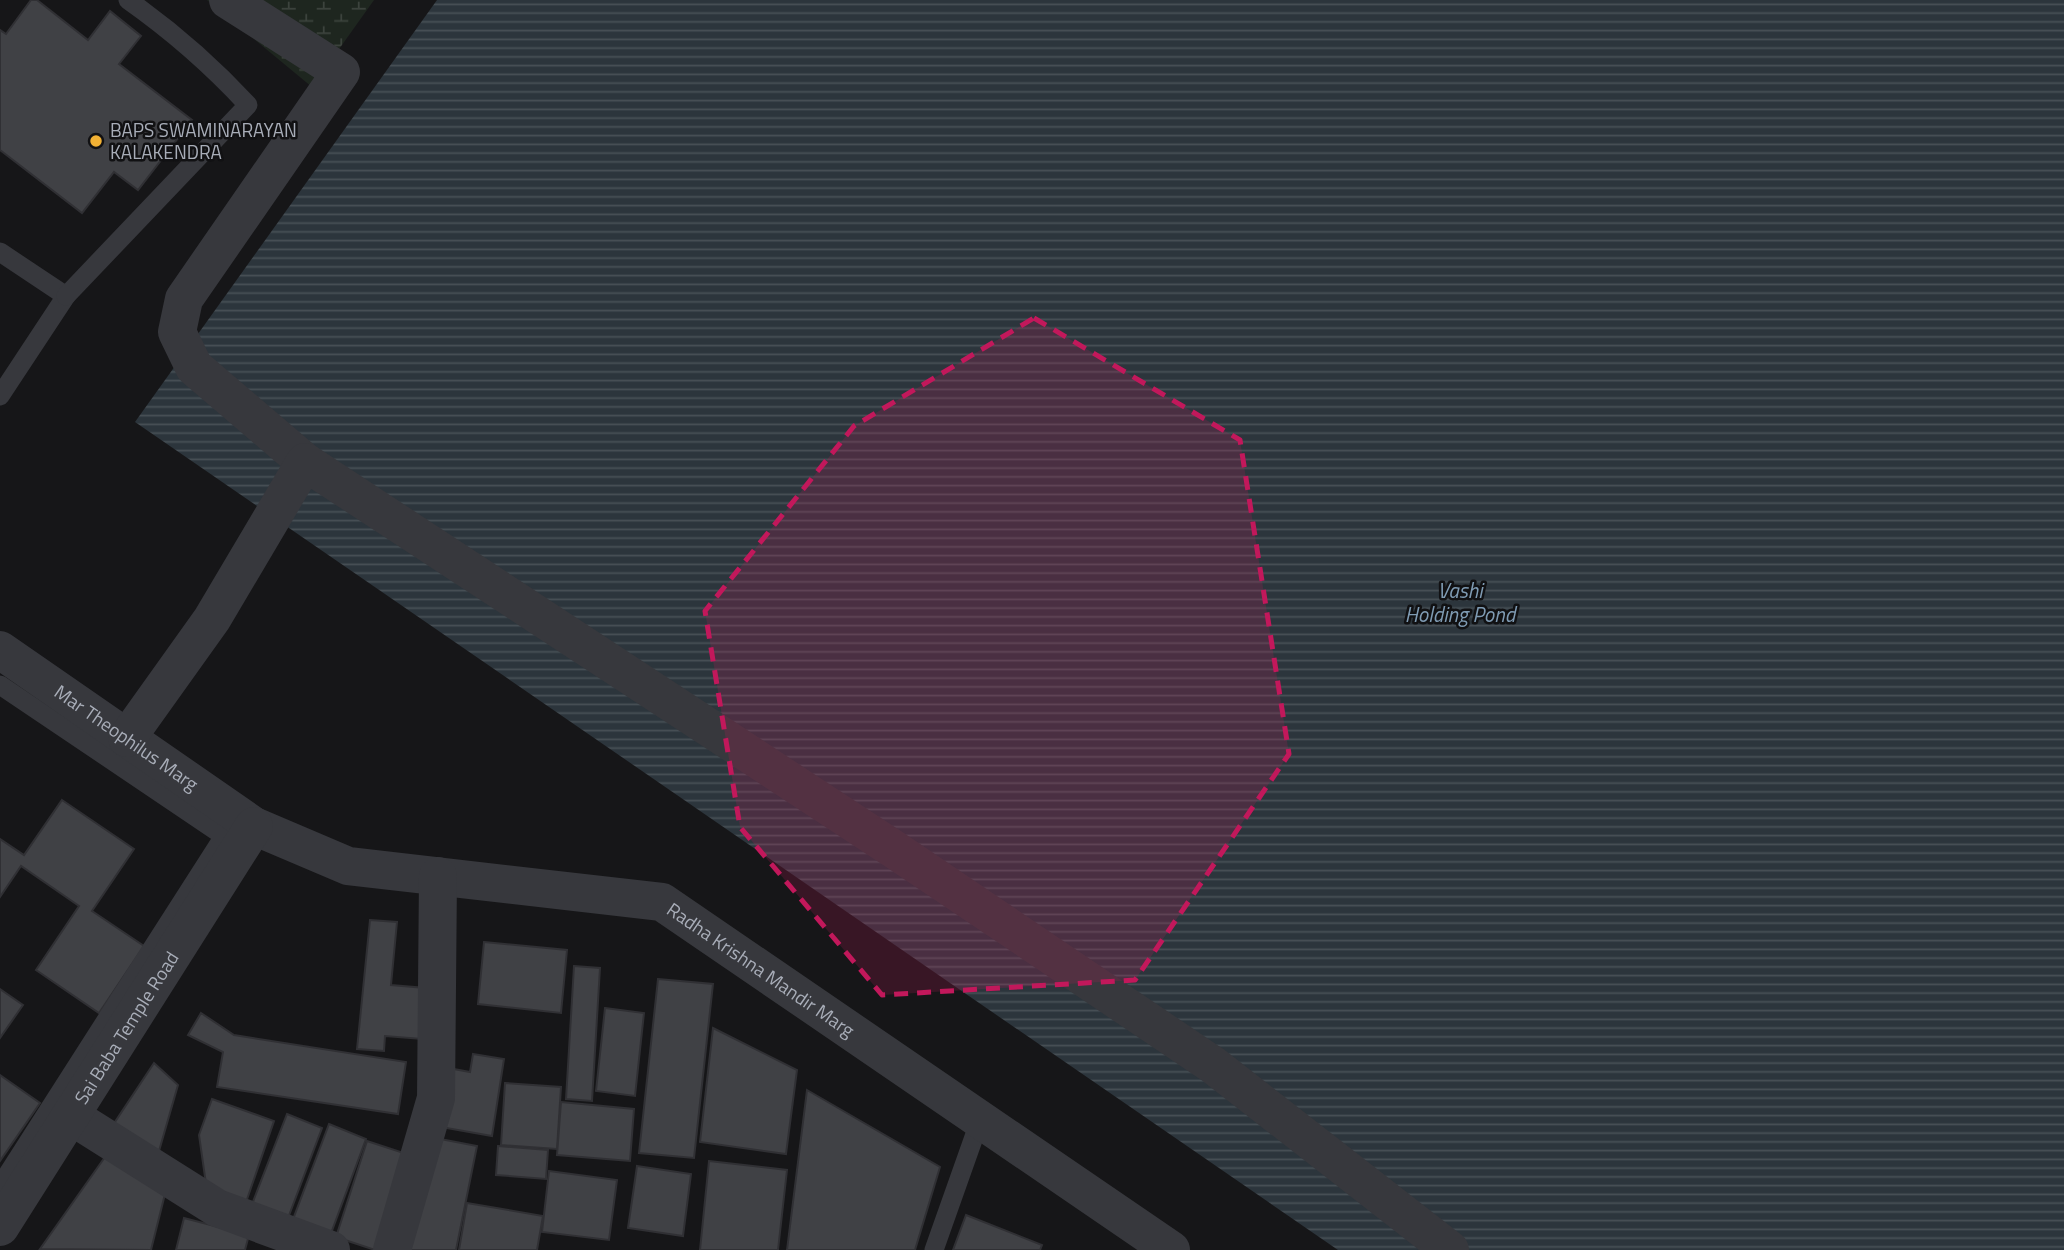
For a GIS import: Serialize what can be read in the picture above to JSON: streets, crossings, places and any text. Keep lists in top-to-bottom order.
{
  "streets": {
    "street": ["Mar Theophilus Marg", "Radha Krishna Mandir Marg", "Sai Baba Temple Road"]
  },
  "crossings": [
    ["Mar Theophilus Marg", "Radha Krishna Mandir Marg"],
    ["Mar Theophilus Marg", "Sai Baba Temple Road"],
    ["Radha Krishna Mandir Marg", "Sai Baba Temple Road"]
  ],
  "water": ["Vashi Holding Pond"],
  "places": ["BAPS SWAMINARAYAN KALAKENDRA"]
}
